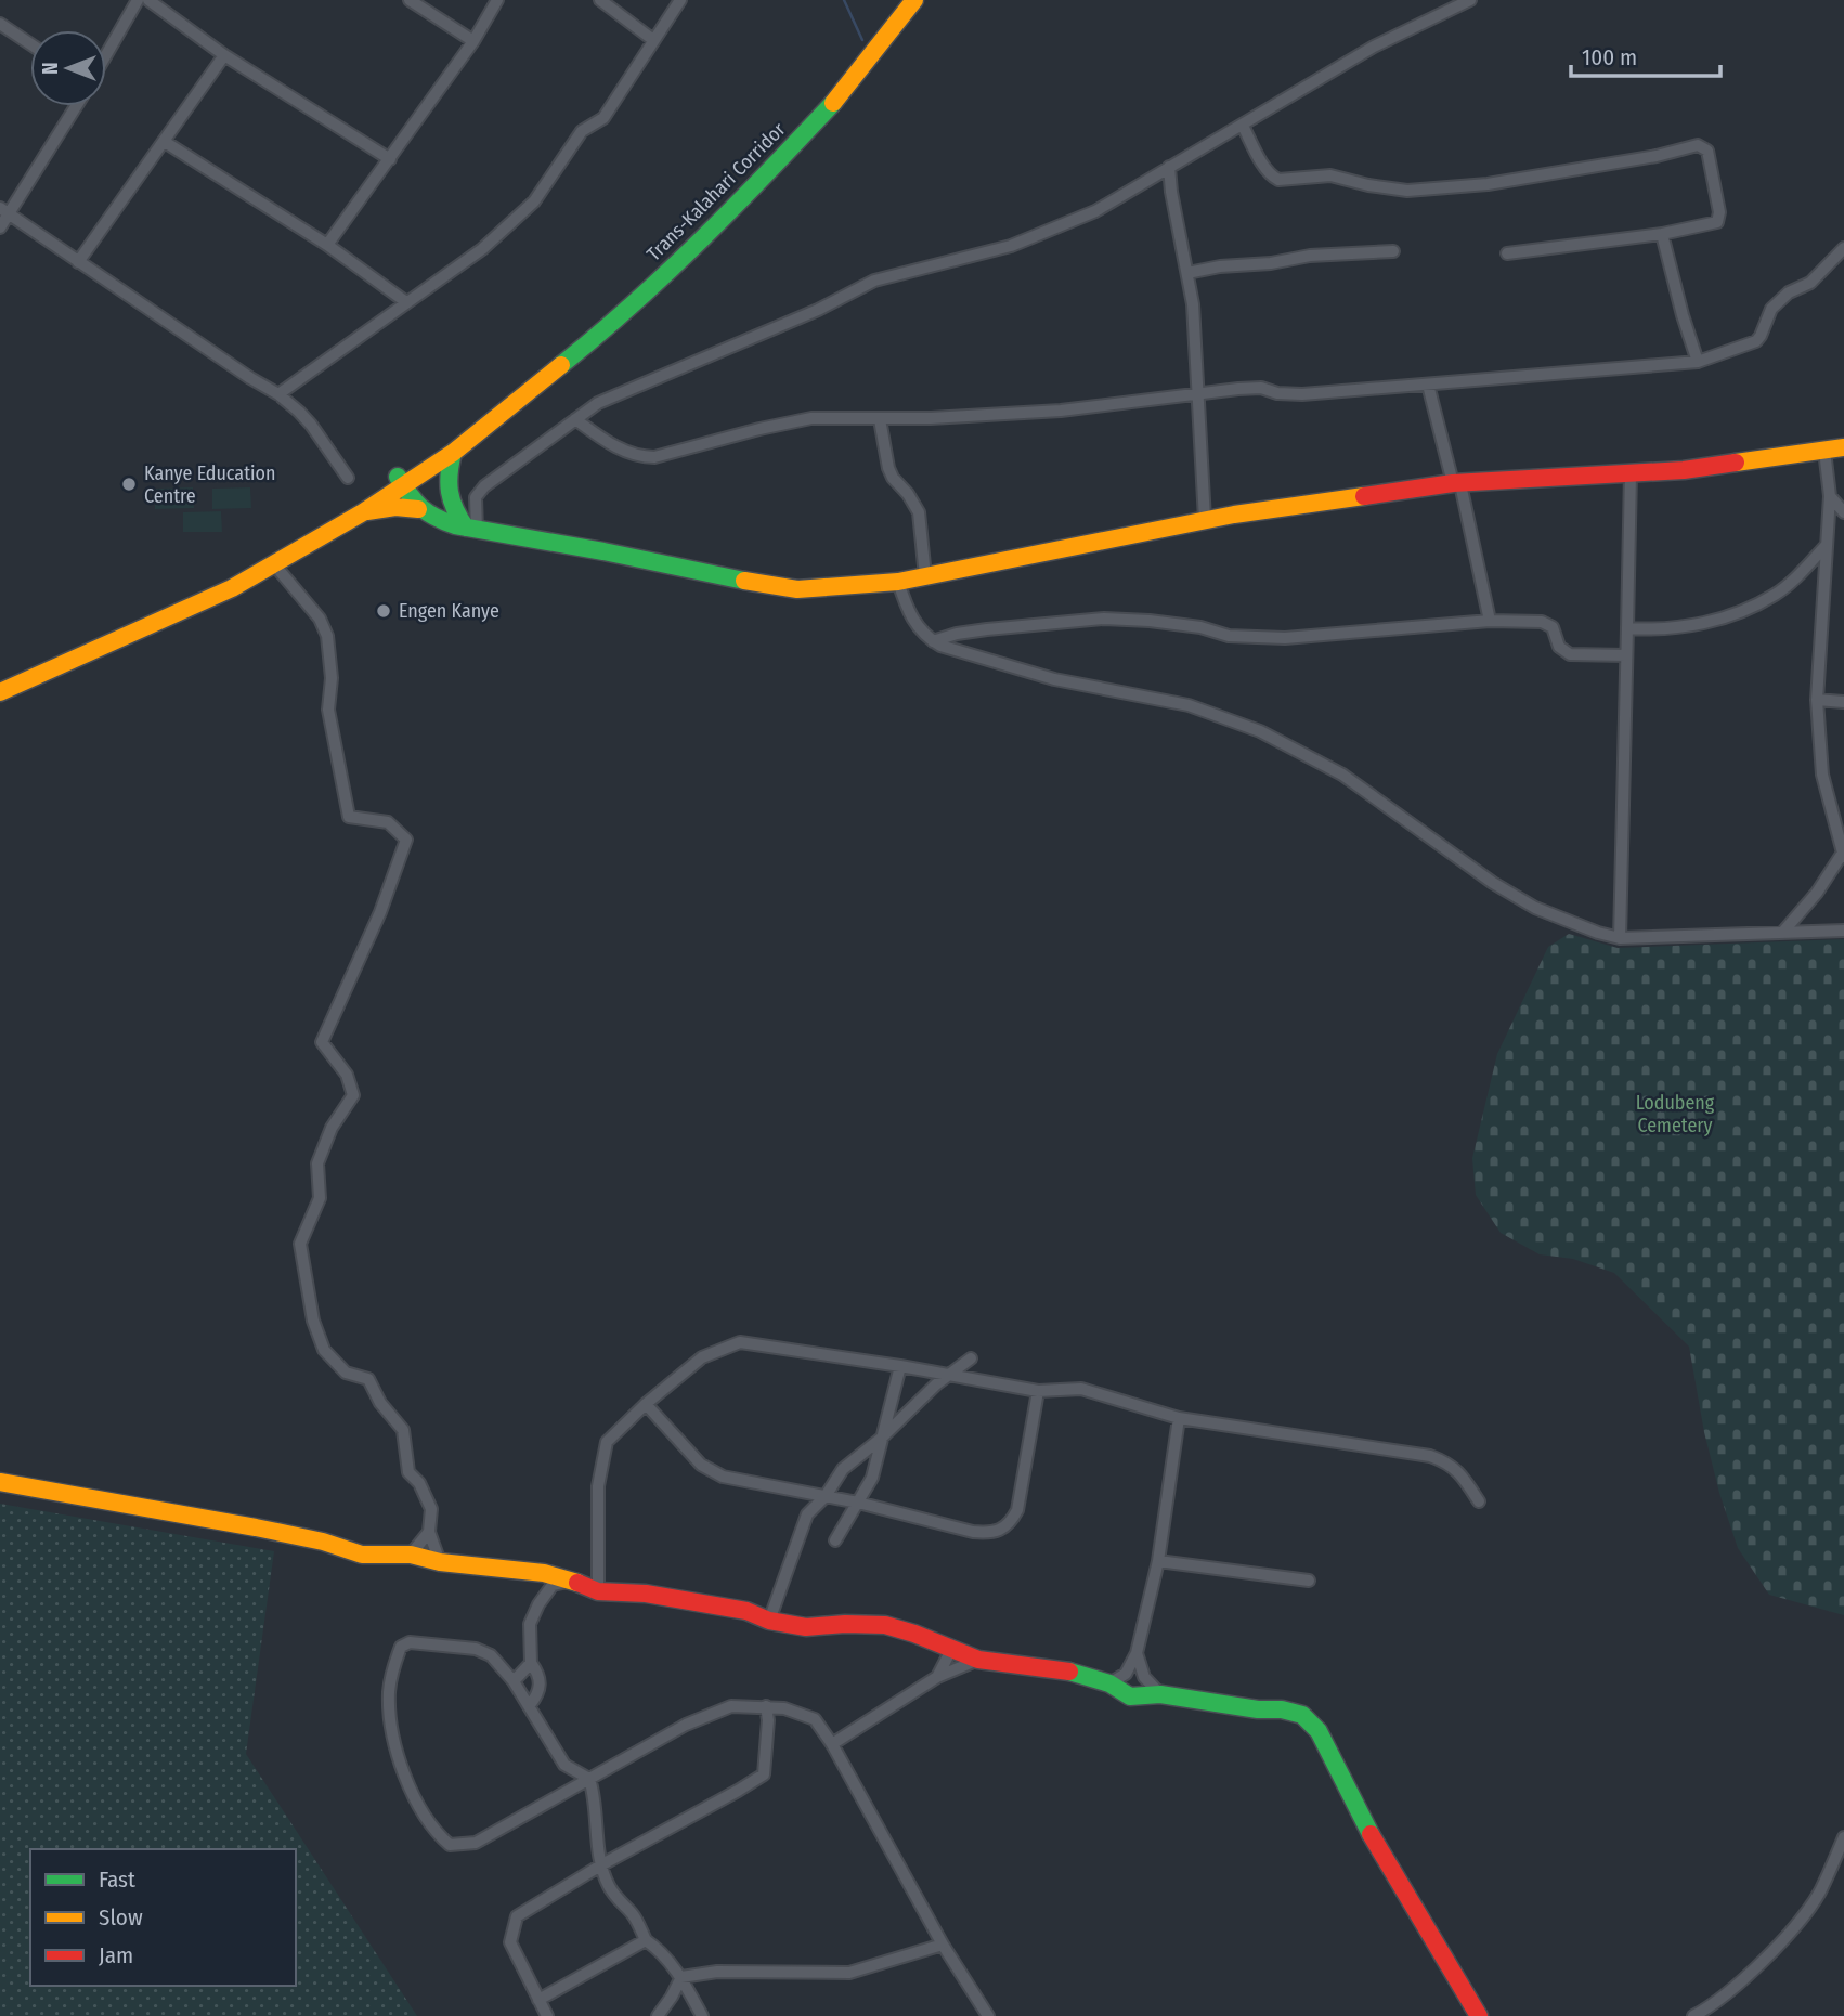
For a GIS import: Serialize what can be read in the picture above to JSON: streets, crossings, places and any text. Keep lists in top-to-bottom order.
{
  "streets": {
    "main road": ["Trans-Kalahari Corridor"]
  },
  "parks": ["Lodubeng Cemetery"],
  "places": ["Kanye Education Centre", "Engen Kanye"],
  "legend": ["Fast", "Slow", "Jam"],
  "scale_bar": "100 m",
  "north": "left"
}
